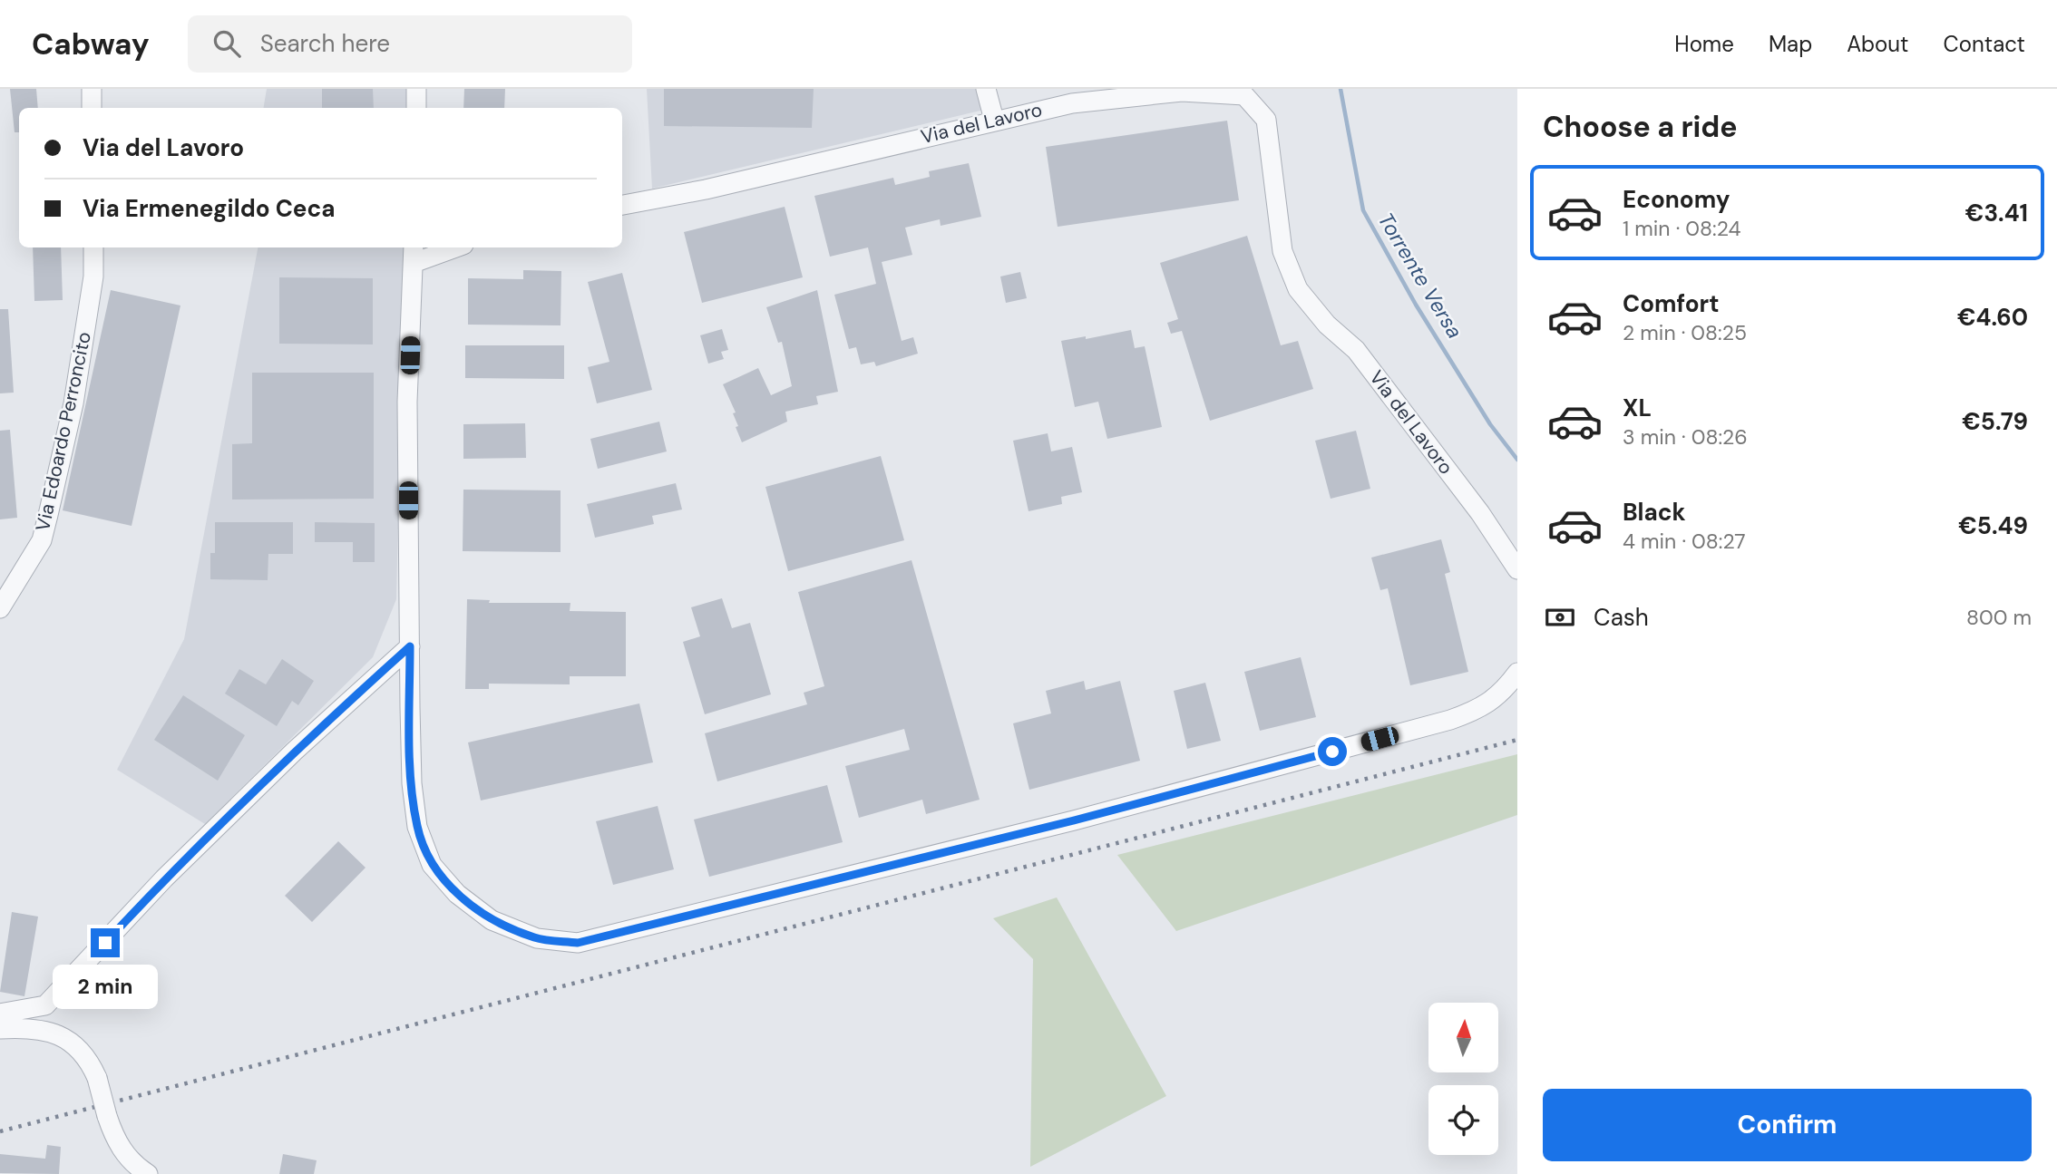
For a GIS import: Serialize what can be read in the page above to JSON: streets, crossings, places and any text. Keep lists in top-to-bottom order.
{
  "streets": {
    "street": ["Via del Lavoro", "Via Edoardo Perroncito"]
  },
  "water": ["Torrente Versa"],
  "north": "top",
  "page": {
    "header": "Cabway",
    "search": "Search here",
    "nav": [
      "Home",
      "Map",
      "About",
      "Contact"
    ],
    "heading": "Choose a ride",
    "banner": ["Via del Lavoro", "Via Ermenegildo Ceca"],
    "list": [
      {
        "name": "Economy",
        "note": "1 min · 08:24",
        "value": "€3.41"
      },
      {
        "name": "Comfort",
        "note": "2 min · 08:25",
        "value": "€4.60"
      },
      {
        "name": "XL",
        "note": "3 min · 08:26",
        "value": "€5.79"
      },
      {
        "name": "Black",
        "note": "4 min · 08:27",
        "value": "€5.49"
      }
    ],
    "pay": ["Cash", "800 m"],
    "bubble": "2 min",
    "buttons": "Confirm"
  }
}
